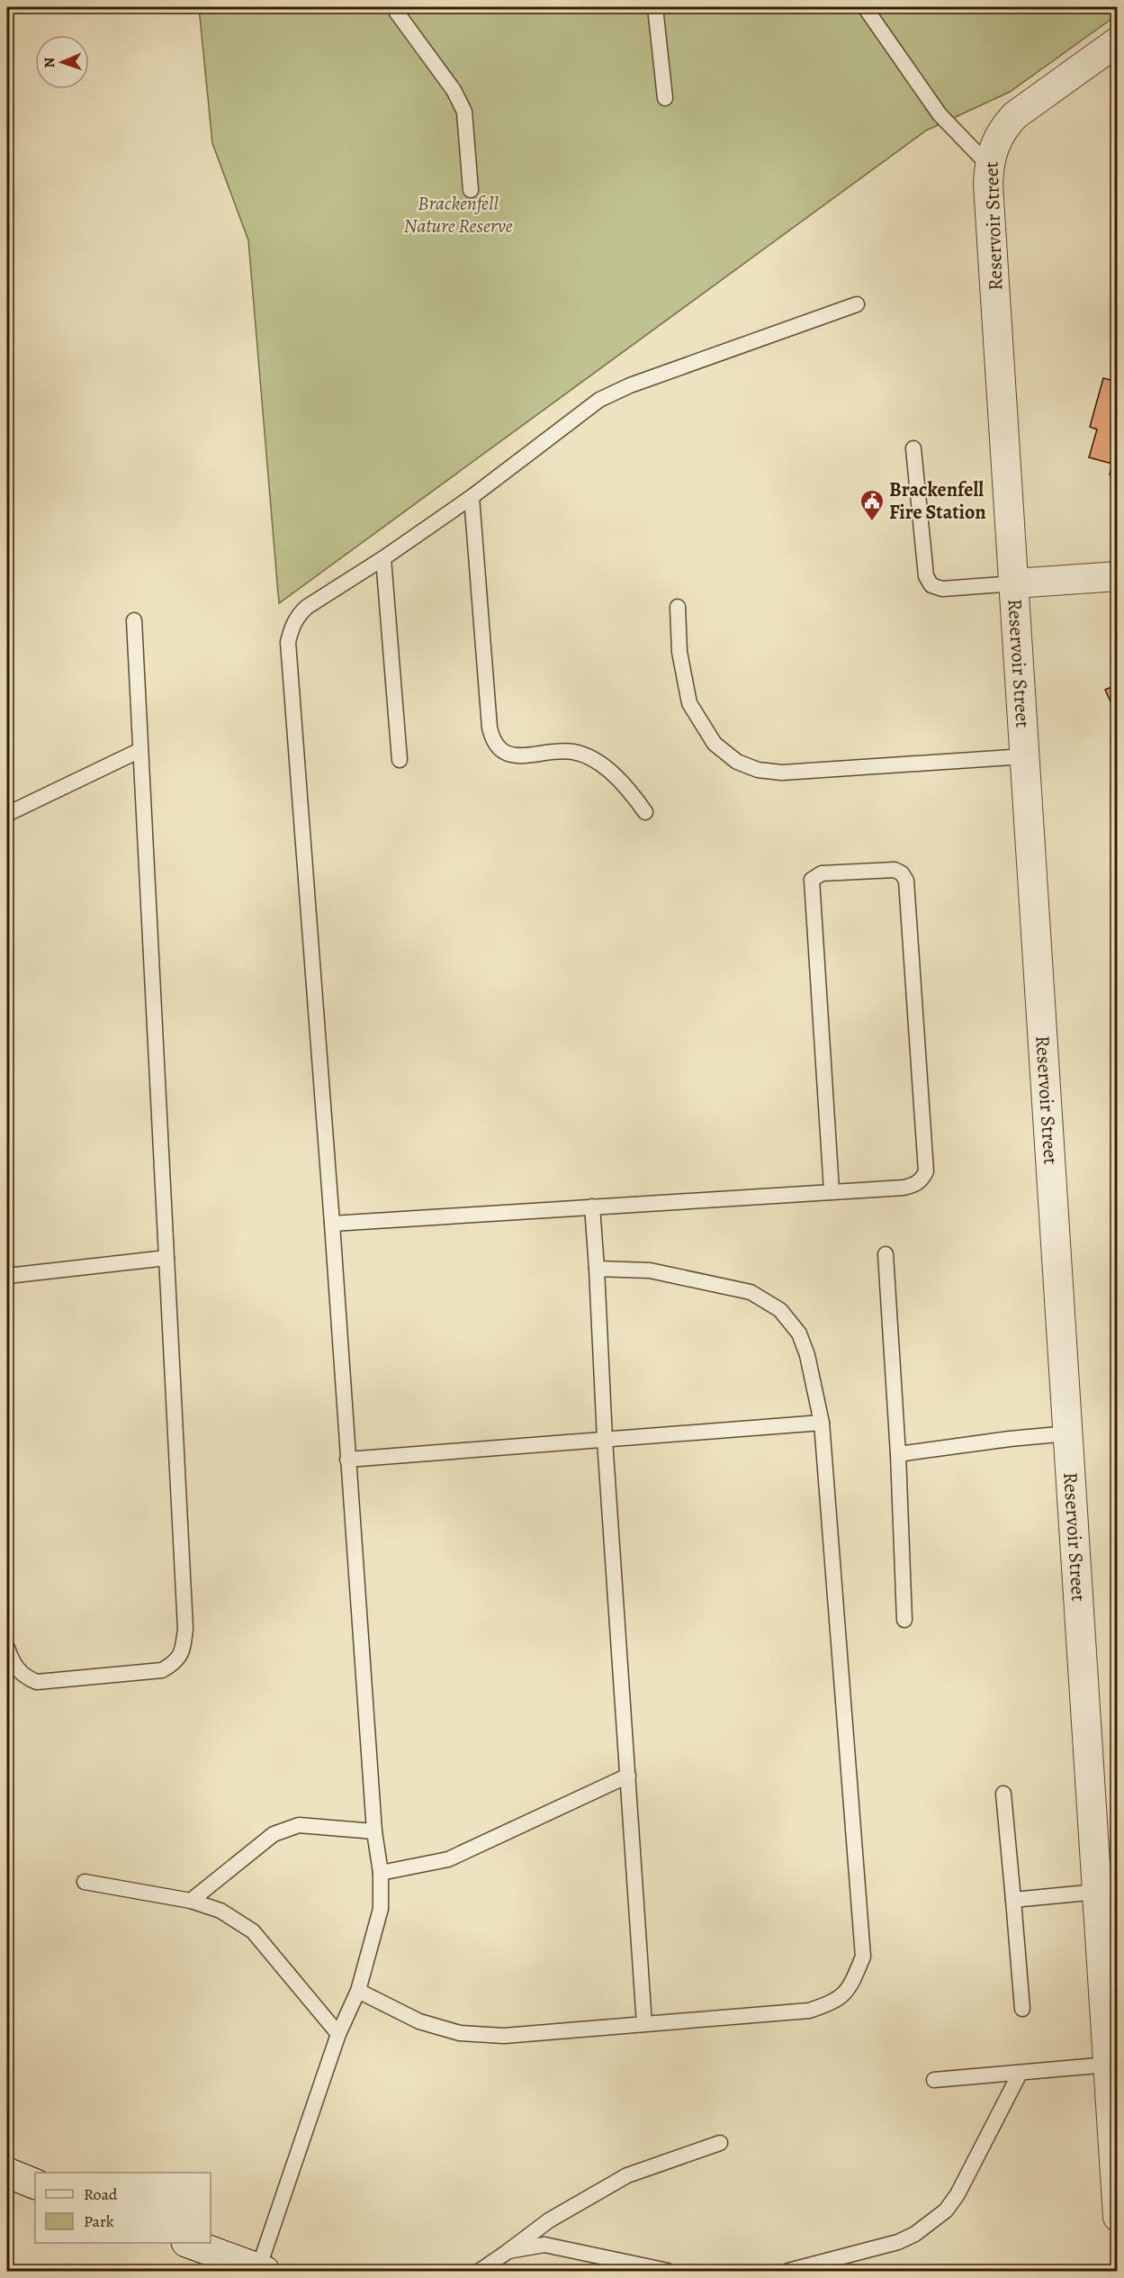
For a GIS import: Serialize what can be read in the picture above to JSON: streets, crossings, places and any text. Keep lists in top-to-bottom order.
{
  "streets": {
    "street": ["Reservoir Street"]
  },
  "parks": ["Brackenfell Nature Reserve"],
  "places": {
    "public building": ["Brackenfell Fire Station"]
  },
  "legend": ["Road", "Park"],
  "north": "left"
}
